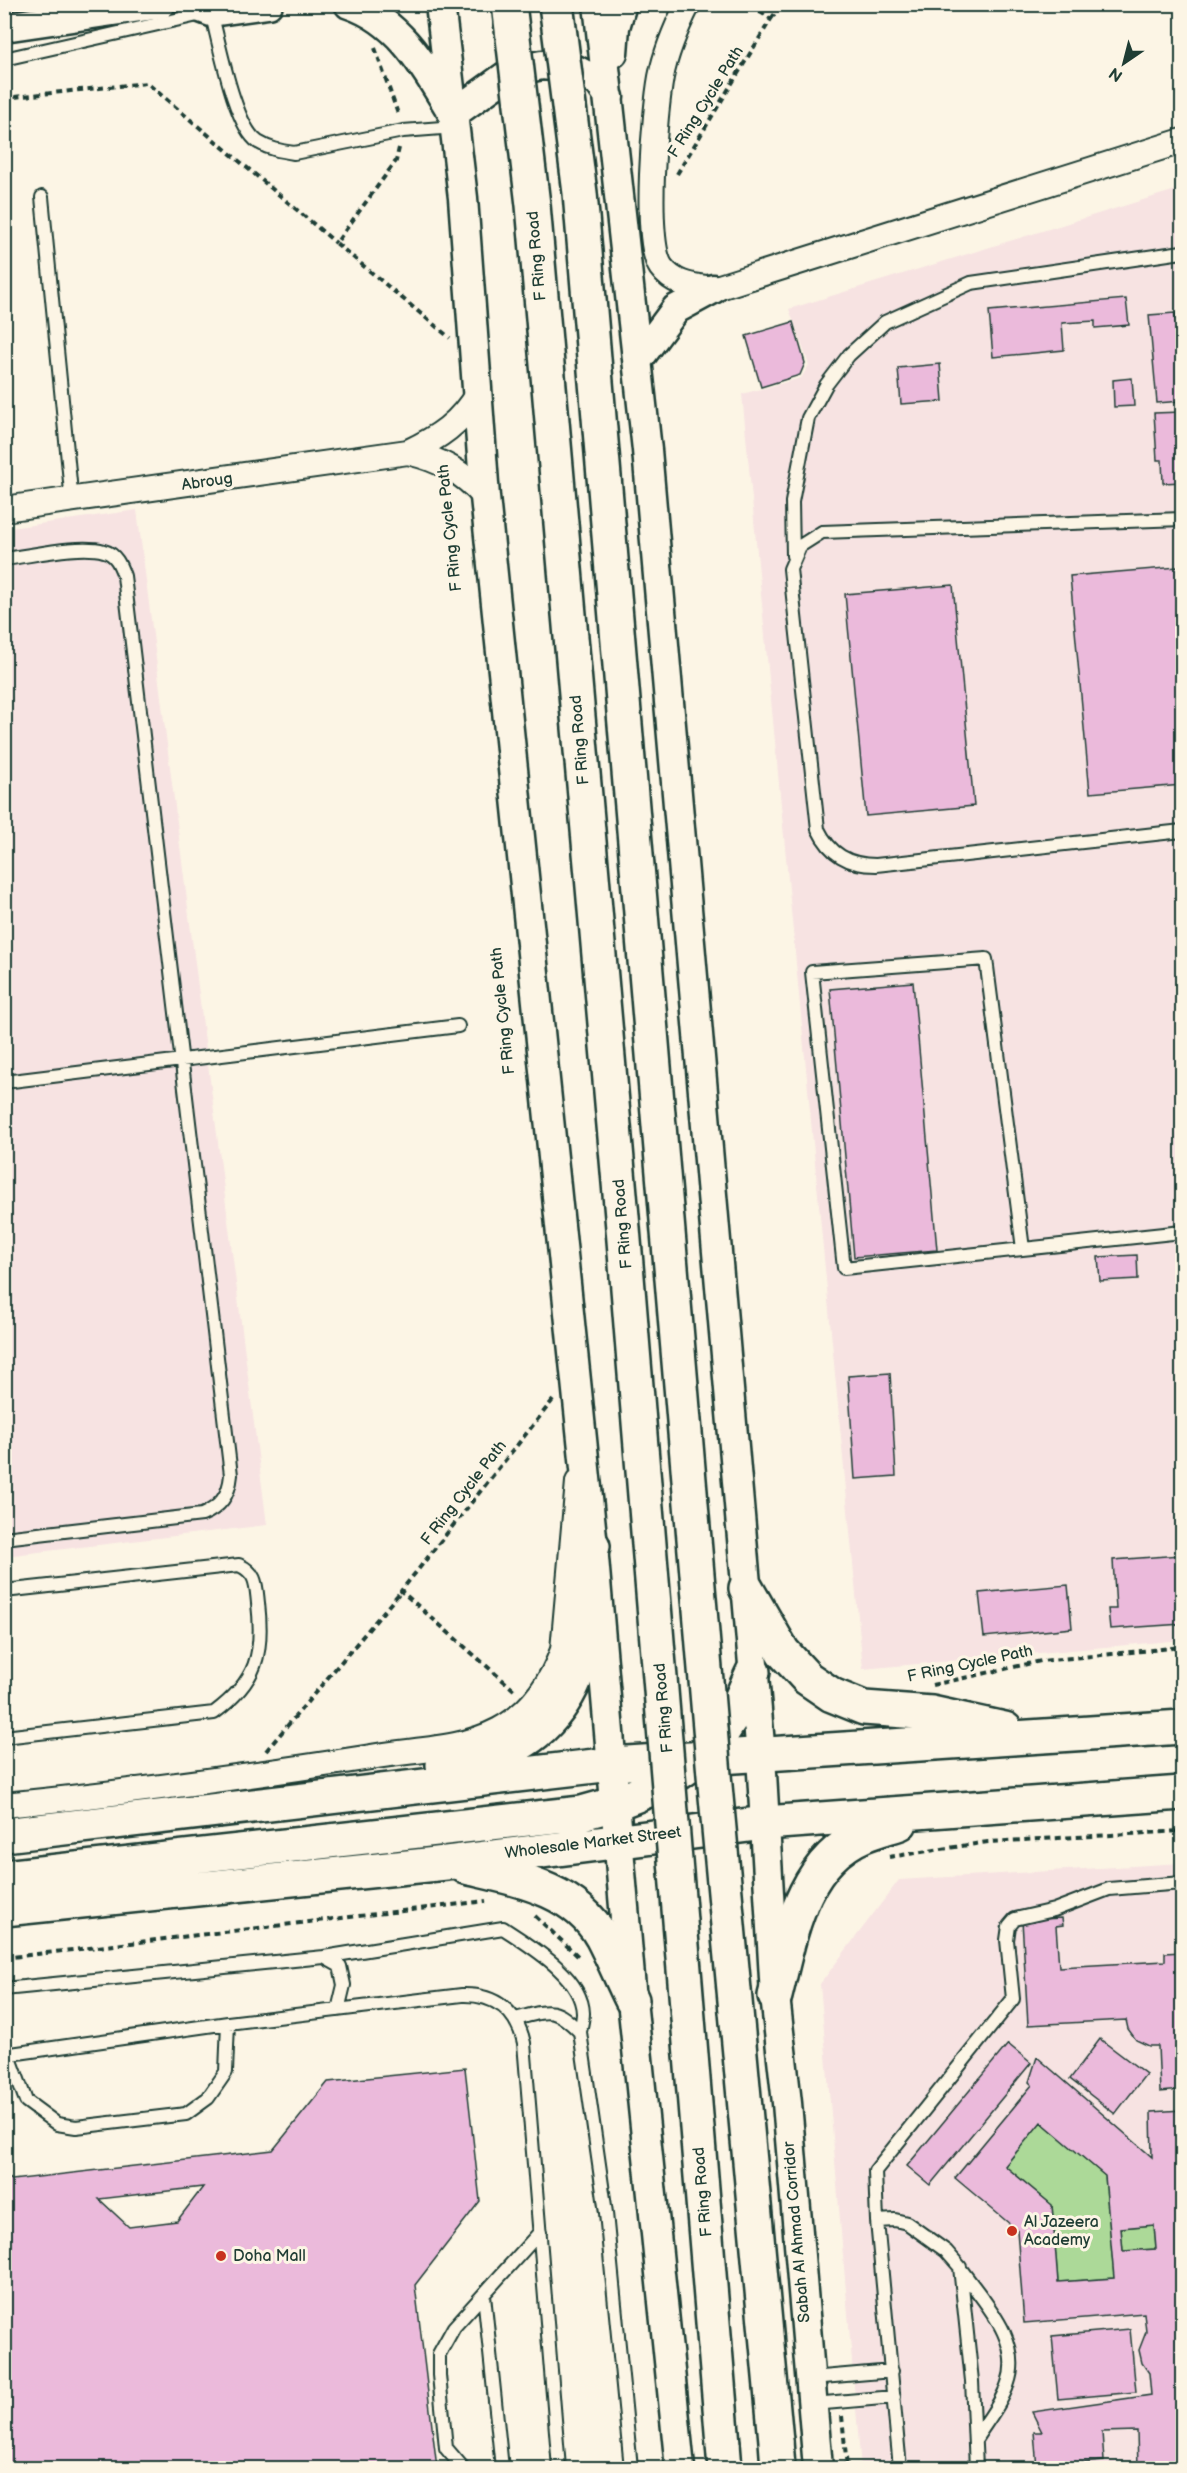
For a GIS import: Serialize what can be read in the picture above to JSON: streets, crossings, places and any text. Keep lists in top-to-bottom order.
{
  "streets": {
    "main road": ["F Ring Road", "Wholesale Market Street"],
    "street": ["Abroug", "Sabah Al Ahmad Corridor"],
    "path": ["F Ring Cycle Path"]
  },
  "places": ["Al Jazeera Academy", "Doha Mall"],
  "north": "bottom left"
}
